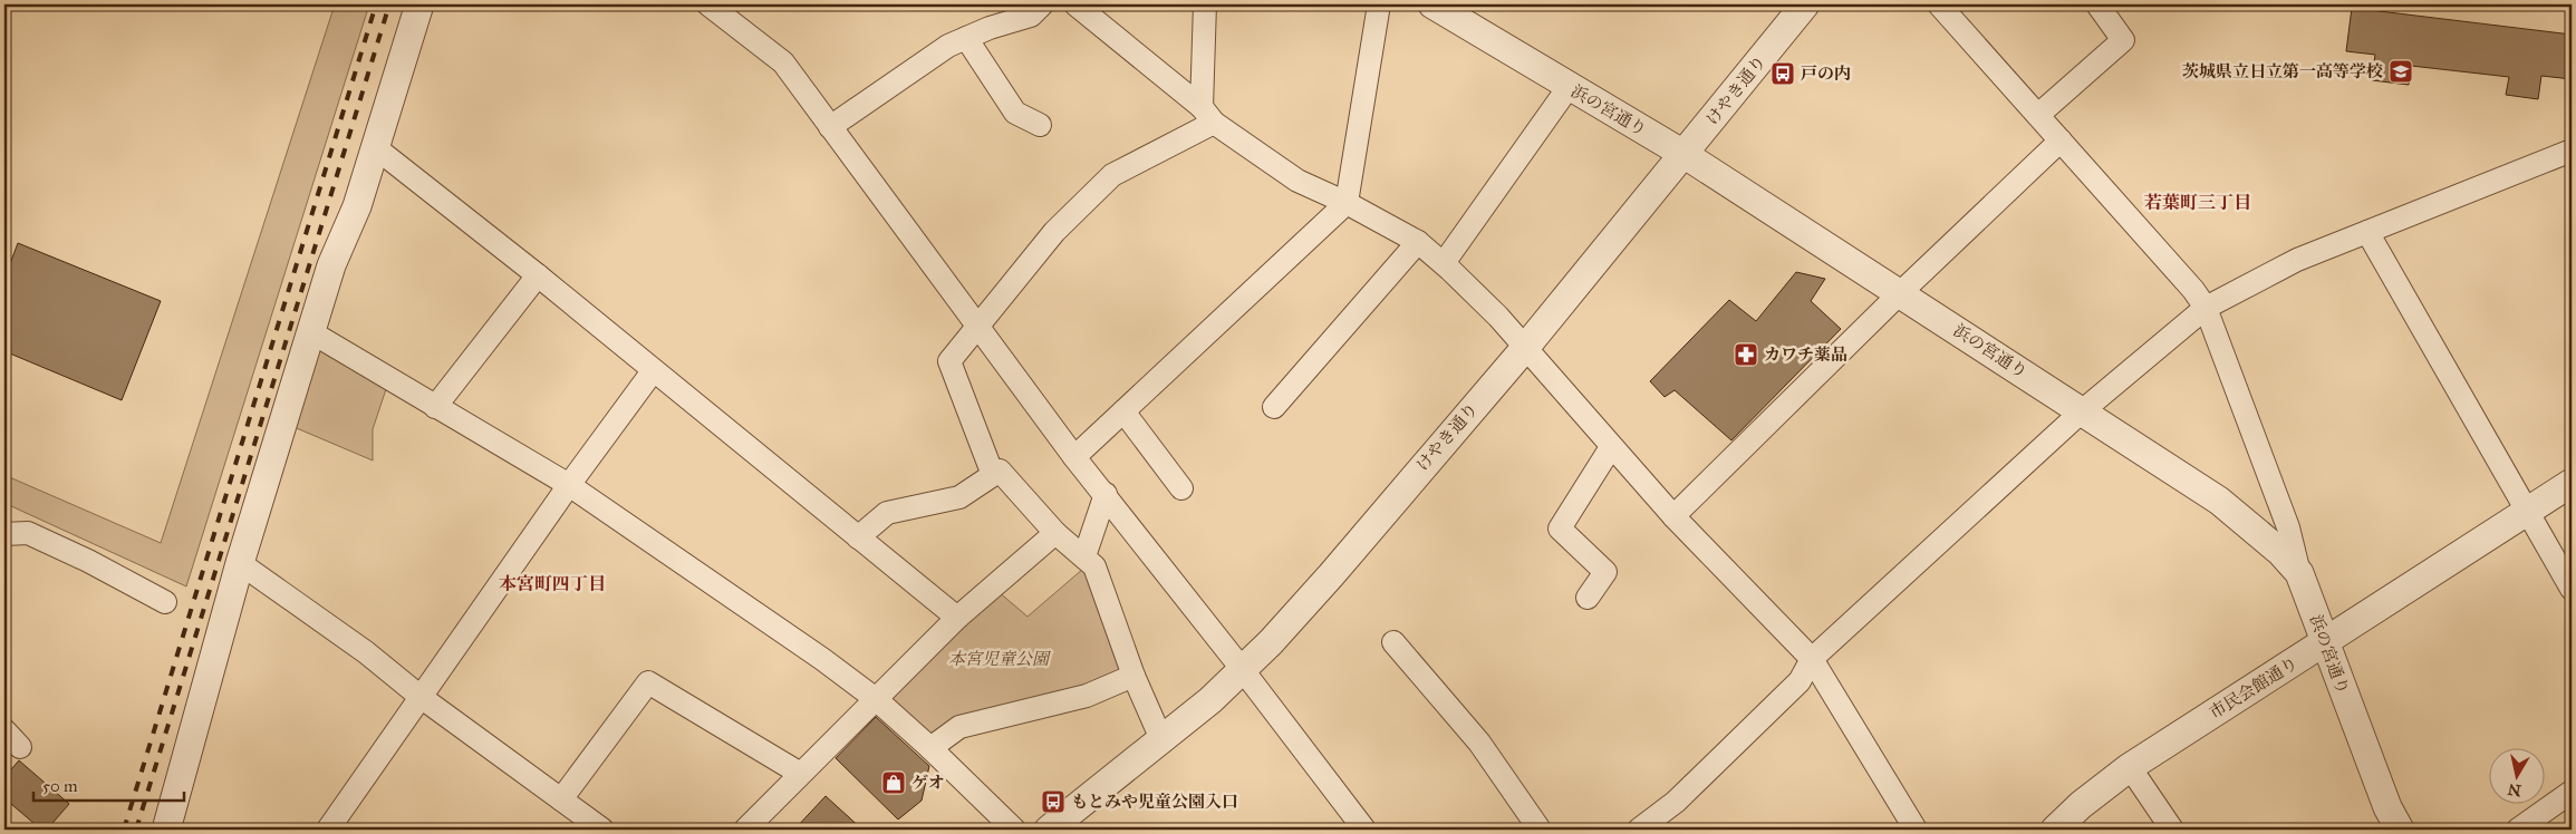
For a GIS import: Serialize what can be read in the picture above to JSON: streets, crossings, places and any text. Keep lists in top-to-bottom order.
{
  "streets": {
    "street": ["けやき通り", "浜の宮通り", "市民会館通り"]
  },
  "crossings": [
    ["けやき通り", "浜の宮通り"],
    ["浜の宮通り", "市民会館通り"]
  ],
  "districts": ["若葉町三丁目", "本宮町四丁目"],
  "parks": ["本宮児童公園"],
  "places": {
    "school or university": ["茨城県立日立第一高等学校"],
    "bus stop": ["戸の内", "もとみや児童公園入口"],
    "pharmacy": ["カワチ薬品"],
    "shop": ["ゲオ"]
  },
  "scale_bar": "50 m",
  "north": "bottom"
}
